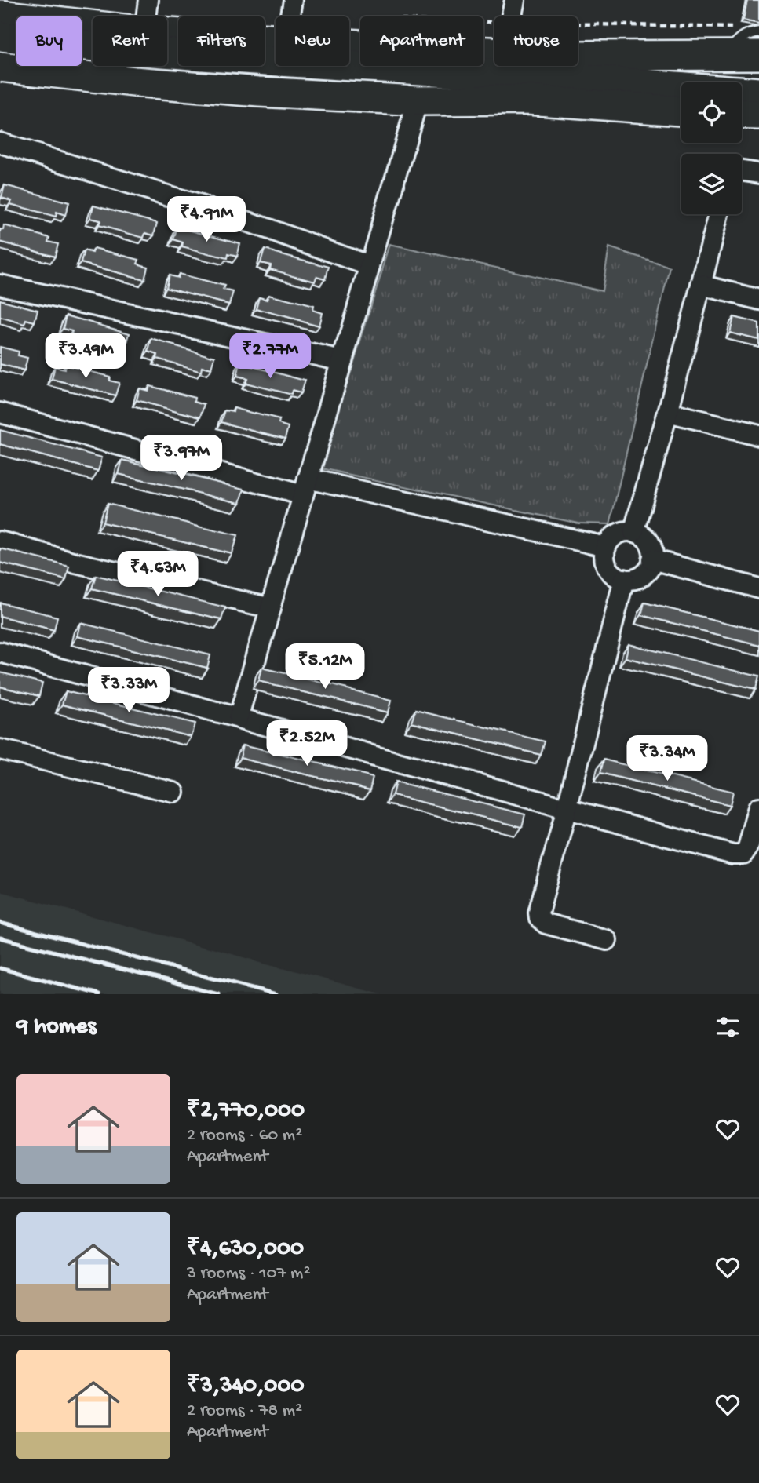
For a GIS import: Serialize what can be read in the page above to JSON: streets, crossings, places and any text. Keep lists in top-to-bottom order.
{
  "page": {
    "chip": [
      "Buy",
      "Rent",
      "Filters",
      "New",
      "Apartment",
      "House"
    ],
    "price": [
      "₹4.91M",
      "₹3.49M",
      "₹2.77M",
      "₹3.97M",
      "₹4.63M",
      "₹5.12M",
      "₹3.33M",
      "₹2.52M",
      "₹3.34M"
    ],
    "heading": "9 homes",
    "list": [
      {
        "name": "₹2,770,000",
        "note": "2 rooms · 60 m² · Apartment"
      },
      {
        "name": "₹4,630,000",
        "note": "3 rooms · 107 m² · Apartment"
      },
      {
        "name": "₹3,340,000",
        "note": "2 rooms · 78 m² · Apartment"
      }
    ]
  }
}
